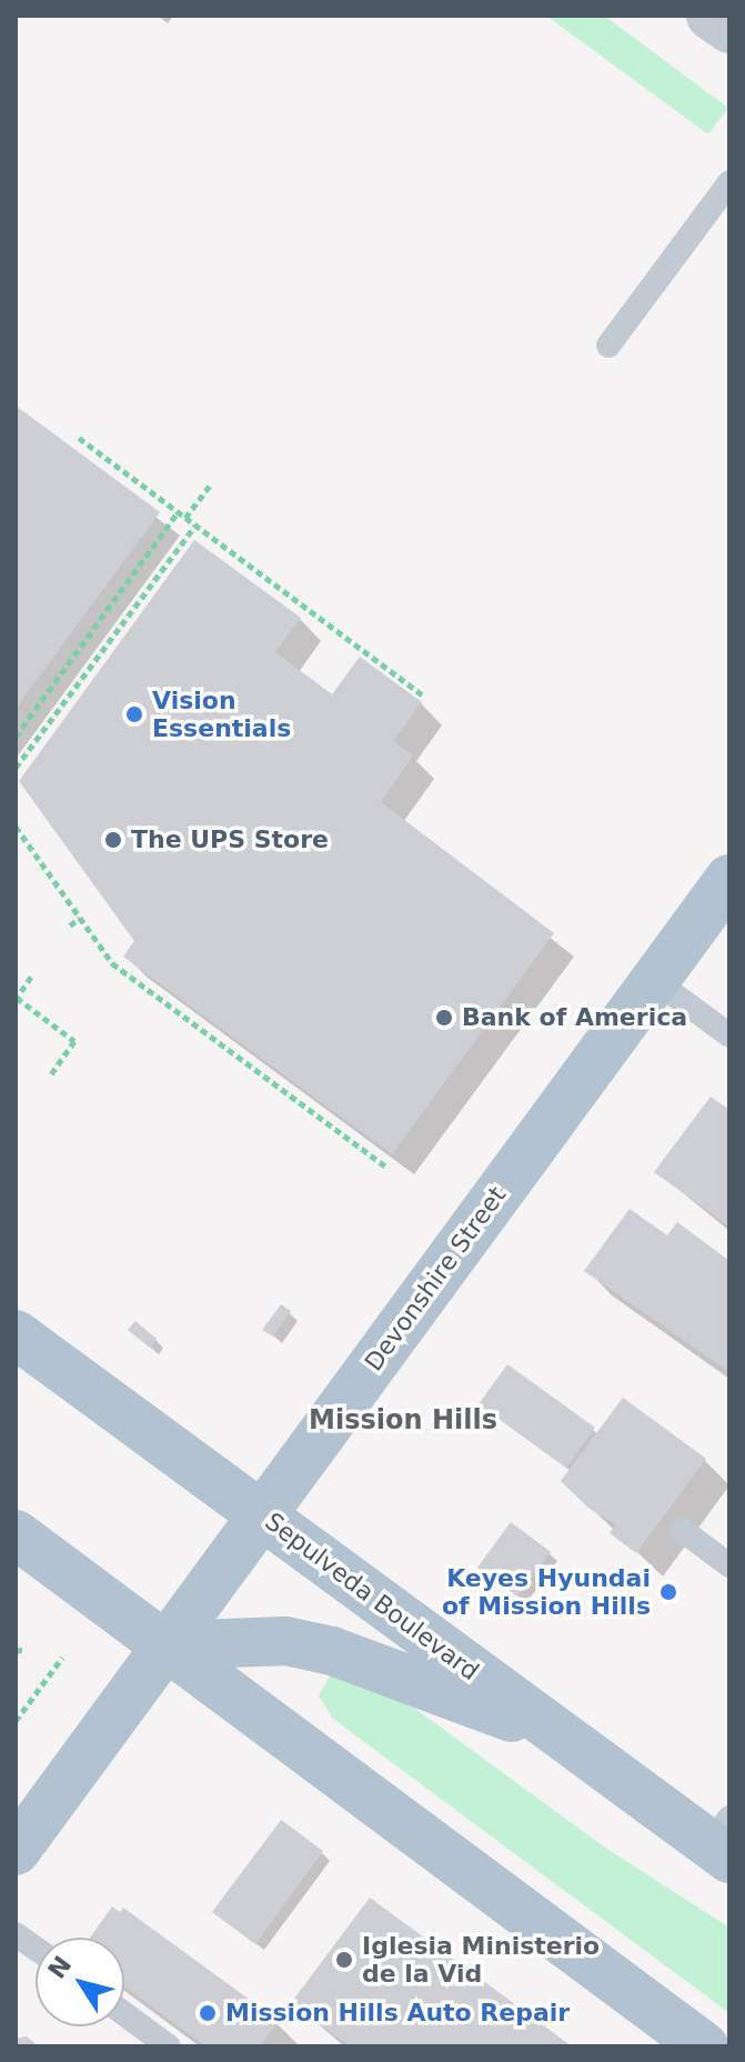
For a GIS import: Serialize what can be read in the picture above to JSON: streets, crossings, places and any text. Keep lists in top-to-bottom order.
{
  "streets": {
    "main road": ["Devonshire Street", "Sepulveda Boulevard"]
  },
  "crossings": [
    ["Devonshire Street", "Sepulveda Boulevard"]
  ],
  "districts": ["Mission Hills"],
  "places": [
    "Vision Essentials",
    "The UPS Store",
    "Bank of America",
    "Keyes Hyundai of Mission Hills",
    "Iglesia Ministerio de la Vid",
    "Mission Hills Auto Repair"
  ],
  "north": "top left"
}
